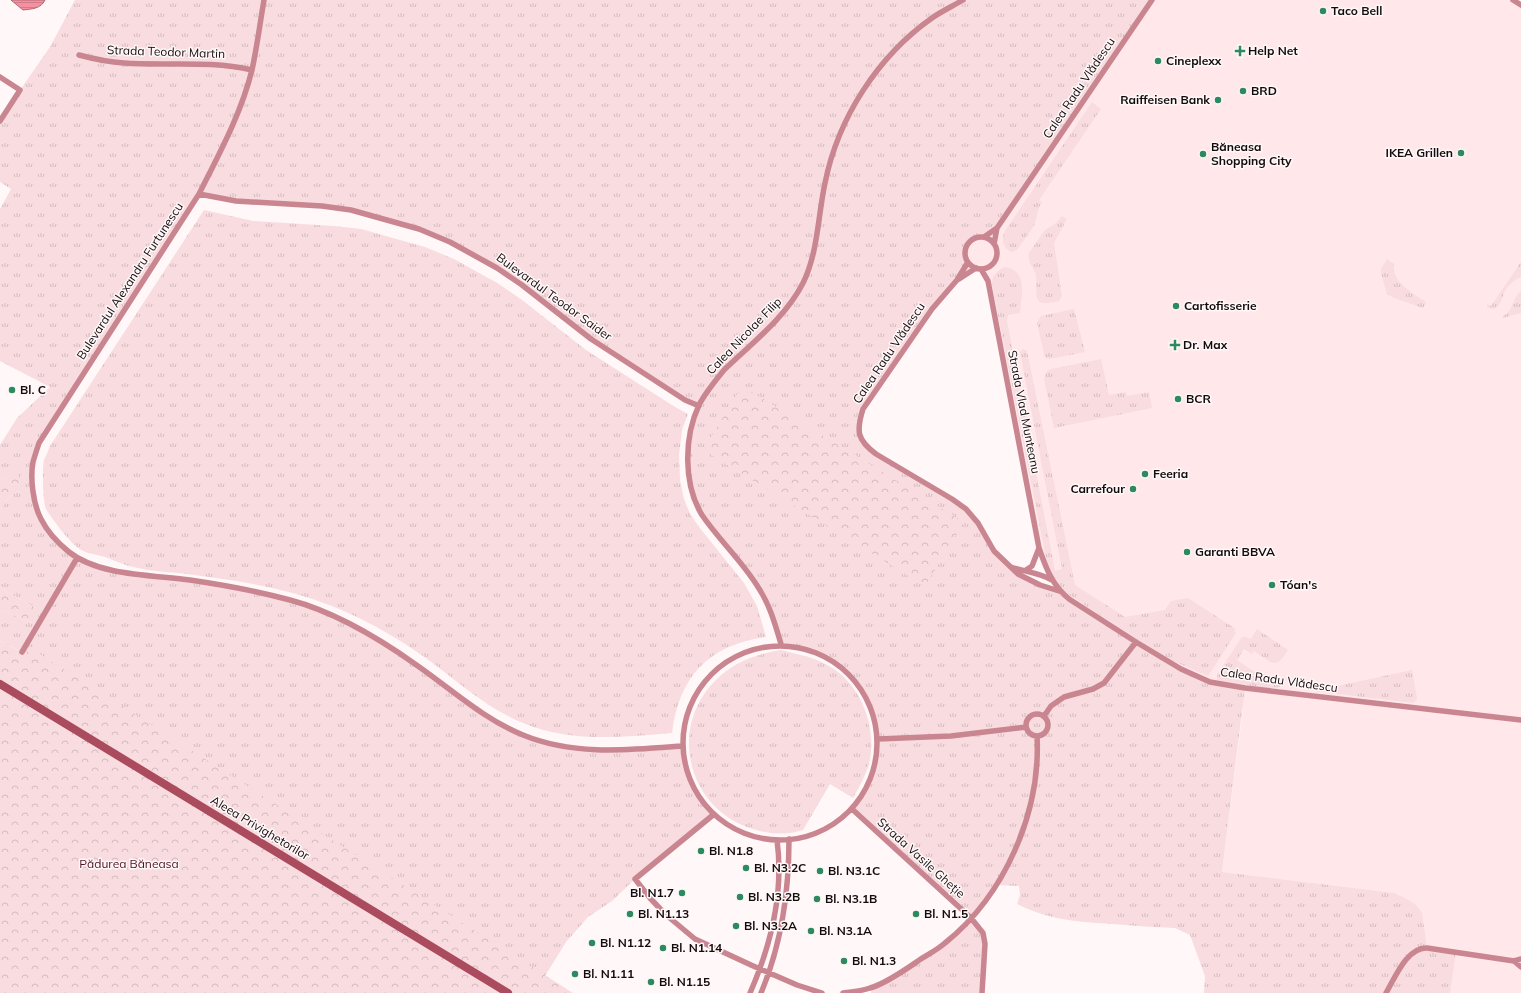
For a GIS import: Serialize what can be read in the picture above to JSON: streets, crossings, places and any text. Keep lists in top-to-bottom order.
{
  "streets": {
    "street": [
      "Strada Teodor Martin",
      "Calea Radu Vlădescu",
      "Bulevardul Alexandru Furtunescu",
      "Bulevardul Teodor Saider",
      "Calea Nicolae Filip",
      "Strada Vlad Munteanu",
      "Aleea Privighetorilor",
      "Strada Vasile Gheție"
    ]
  },
  "crossings": [
    ["Strada Teodor Martin", "Bulevardul Alexandru Furtunescu"],
    ["Calea Radu Vlădescu", "Strada Vlad Munteanu"],
    ["Bulevardul Alexandru Furtunescu", "Bulevardul Teodor Saider"],
    ["Bulevardul Teodor Saider", "Calea Nicolae Filip"]
  ],
  "parks": ["Pădurea Băneasa"],
  "places": {
    "other": [
      "Taco Bell",
      "Cineplexx",
      "BRD",
      "Raiffeisen Bank",
      "IKEA Grillen",
      "Băneasa Shopping City",
      "Cartofisserie",
      "Bl. C",
      "BCR",
      "Feeria",
      "Carrefour",
      "Garanti BBVA",
      "Tóan's",
      "Bl. N1.8",
      "Bl. N3.2C",
      "Bl. N3.1C",
      "Bl. N1.7",
      "Bl. N3.2B",
      "Bl. N3.1B",
      "Bl. N1.13",
      "Bl. N1.5",
      "Bl. N3.2A",
      "Bl. N3.1A",
      "Bl. N1.12",
      "Bl. N1.14",
      "Bl. N1.3",
      "Bl. N1.11",
      "Bl. N1.15"
    ],
    "health": ["Help Net", "Dr. Max"]
  }
}
